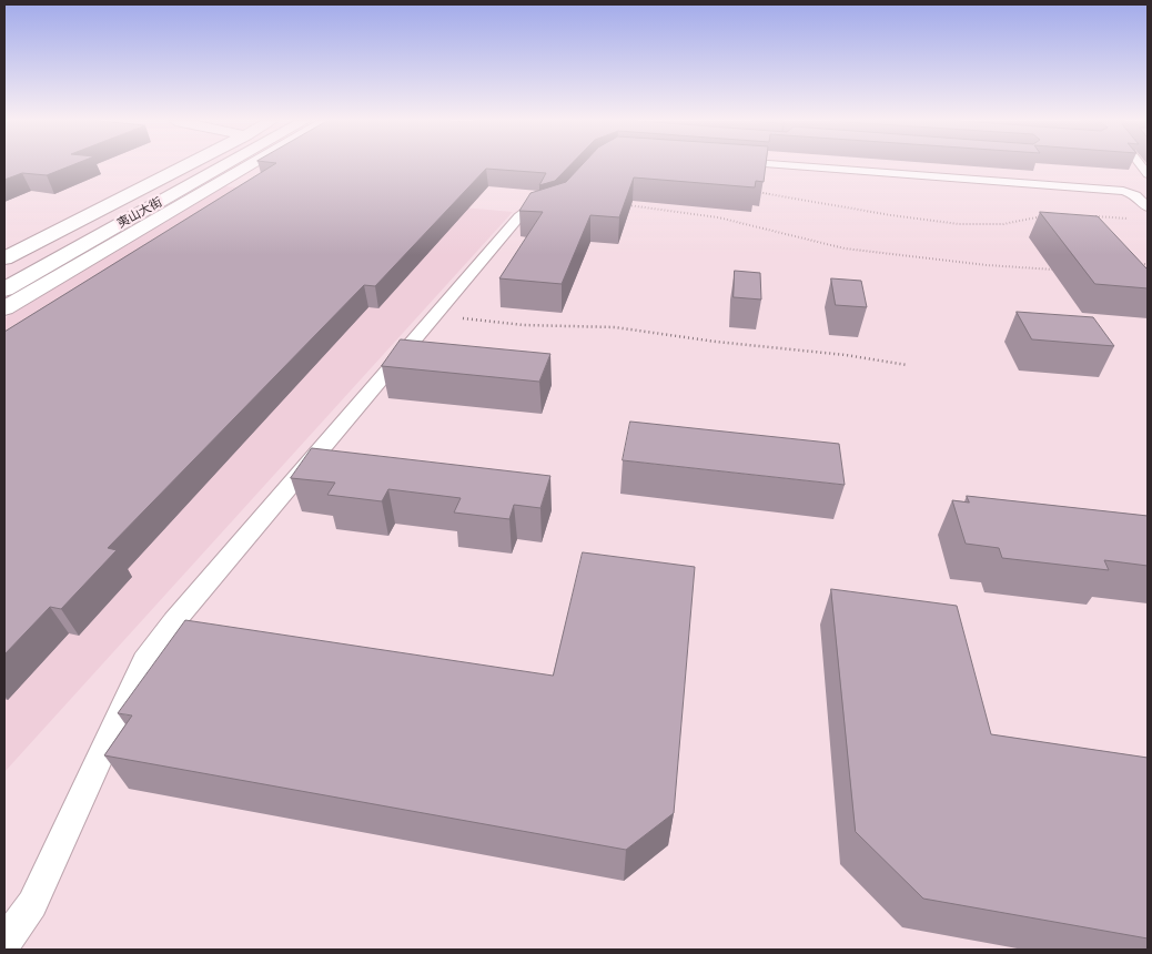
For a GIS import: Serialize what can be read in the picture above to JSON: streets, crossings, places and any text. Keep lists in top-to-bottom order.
{
  "streets": {
    "street": ["夷山大街"]
  }
}
